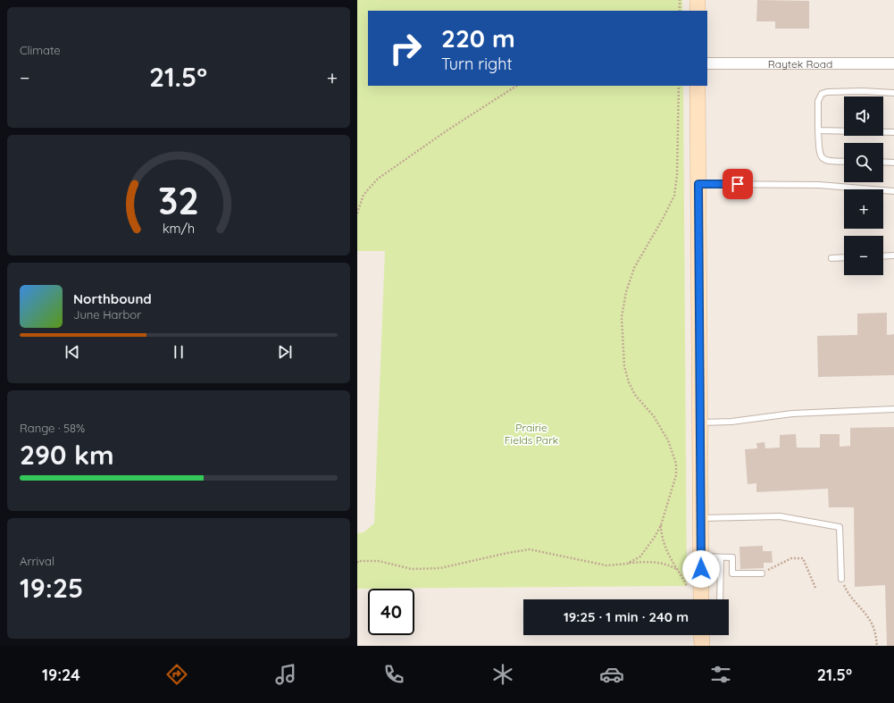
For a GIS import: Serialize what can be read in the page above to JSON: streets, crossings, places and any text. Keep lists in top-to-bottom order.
{
  "streets": {
    "street": ["Raytek Road"]
  },
  "parks": ["Prairie Fields Park"],
  "page": {
    "tile": [
      "Climate",
      ["Range · 58%", "290 km"],
      ["Arrival", "19:25"]
    ],
    "turn": ["220 m", "Turn right"],
    "heat": ["−", "21.5°", "+"],
    "map_buttons": ["+", "−"],
    "song": ["Northbound", "June Harbor"],
    "limit": "40",
    "trip": "19:25 · 1 min · 240 m",
    "tabs": ["19:24", "21.5°"],
    "gauge": ["32", "km/h"]
  }
}
